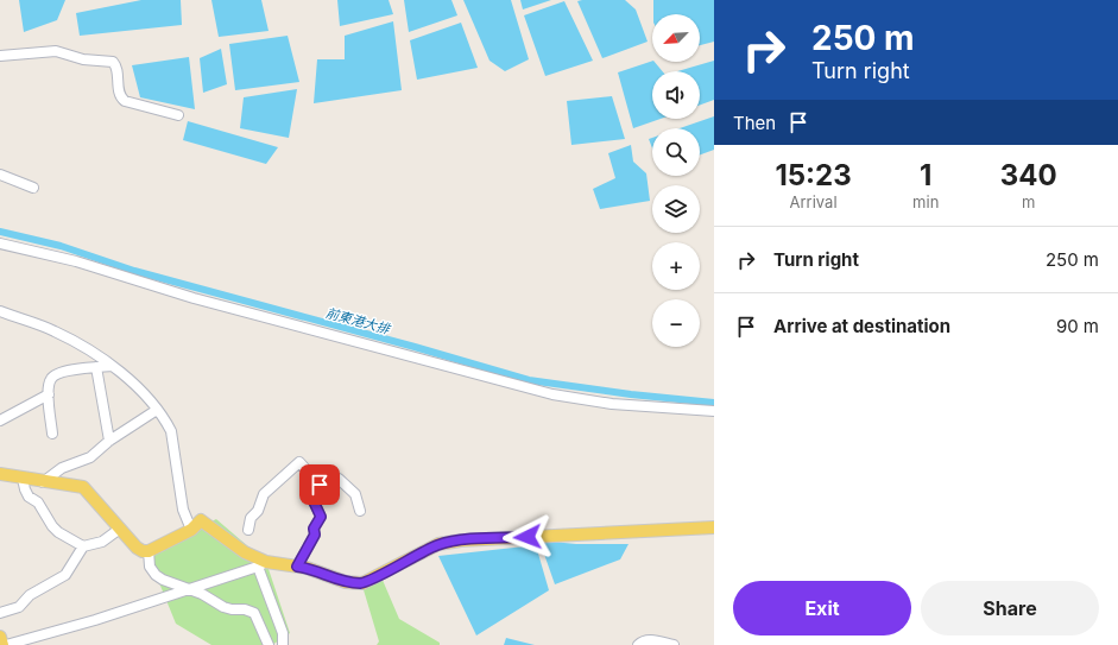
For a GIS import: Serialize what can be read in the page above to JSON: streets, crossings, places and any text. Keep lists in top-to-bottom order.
{
  "water": ["前東港大排"],
  "north": "bottom left",
  "page": {
    "turn": ["250 m", "Turn right"],
    "map_buttons": ["+", "−"],
    "then": "Then",
    "eta": [
      "15:23",
      "Arrival",
      "1",
      "min",
      "340",
      "m"
    ],
    "list": [
      {
        "name": "Turn right",
        "value": "250 m"
      },
      {
        "name": "Arrive at destination",
        "value": "90 m"
      }
    ],
    "buttons": ["Exit", "Share"]
  }
}
